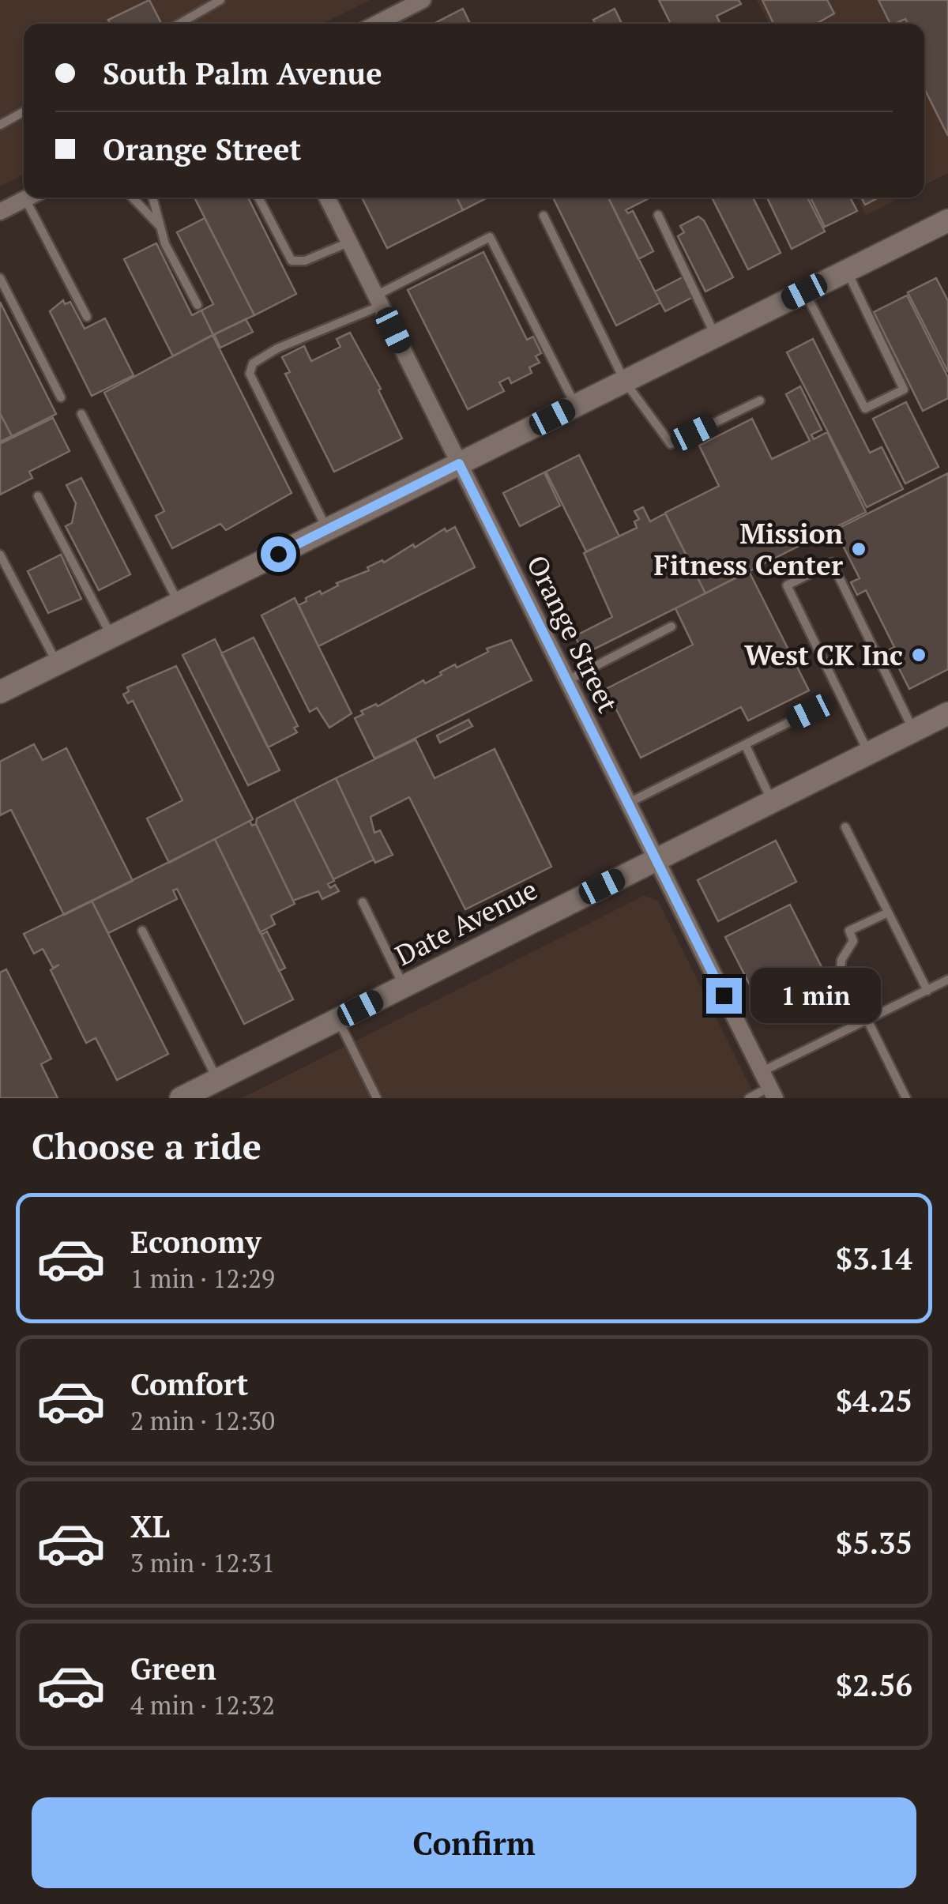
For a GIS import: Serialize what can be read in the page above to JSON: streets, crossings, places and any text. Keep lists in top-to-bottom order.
{
  "streets": {
    "street": ["Orange Street", "Date Avenue"]
  },
  "crossings": [
    ["Orange Street", "Date Avenue"]
  ],
  "places": ["Mission Fitness Center", "West CK Inc"],
  "page": {
    "banner": ["South Palm Avenue", "Orange Street"],
    "bubble": "1 min",
    "heading": "Choose a ride",
    "list": [
      {
        "name": "Economy",
        "note": "1 min · 12:29",
        "value": "$3.14"
      },
      {
        "name": "Comfort",
        "note": "2 min · 12:30",
        "value": "$4.25"
      },
      {
        "name": "XL",
        "note": "3 min · 12:31",
        "value": "$5.35"
      },
      {
        "name": "Green",
        "note": "4 min · 12:32",
        "value": "$2.56"
      }
    ],
    "buttons": "Confirm"
  }
}
